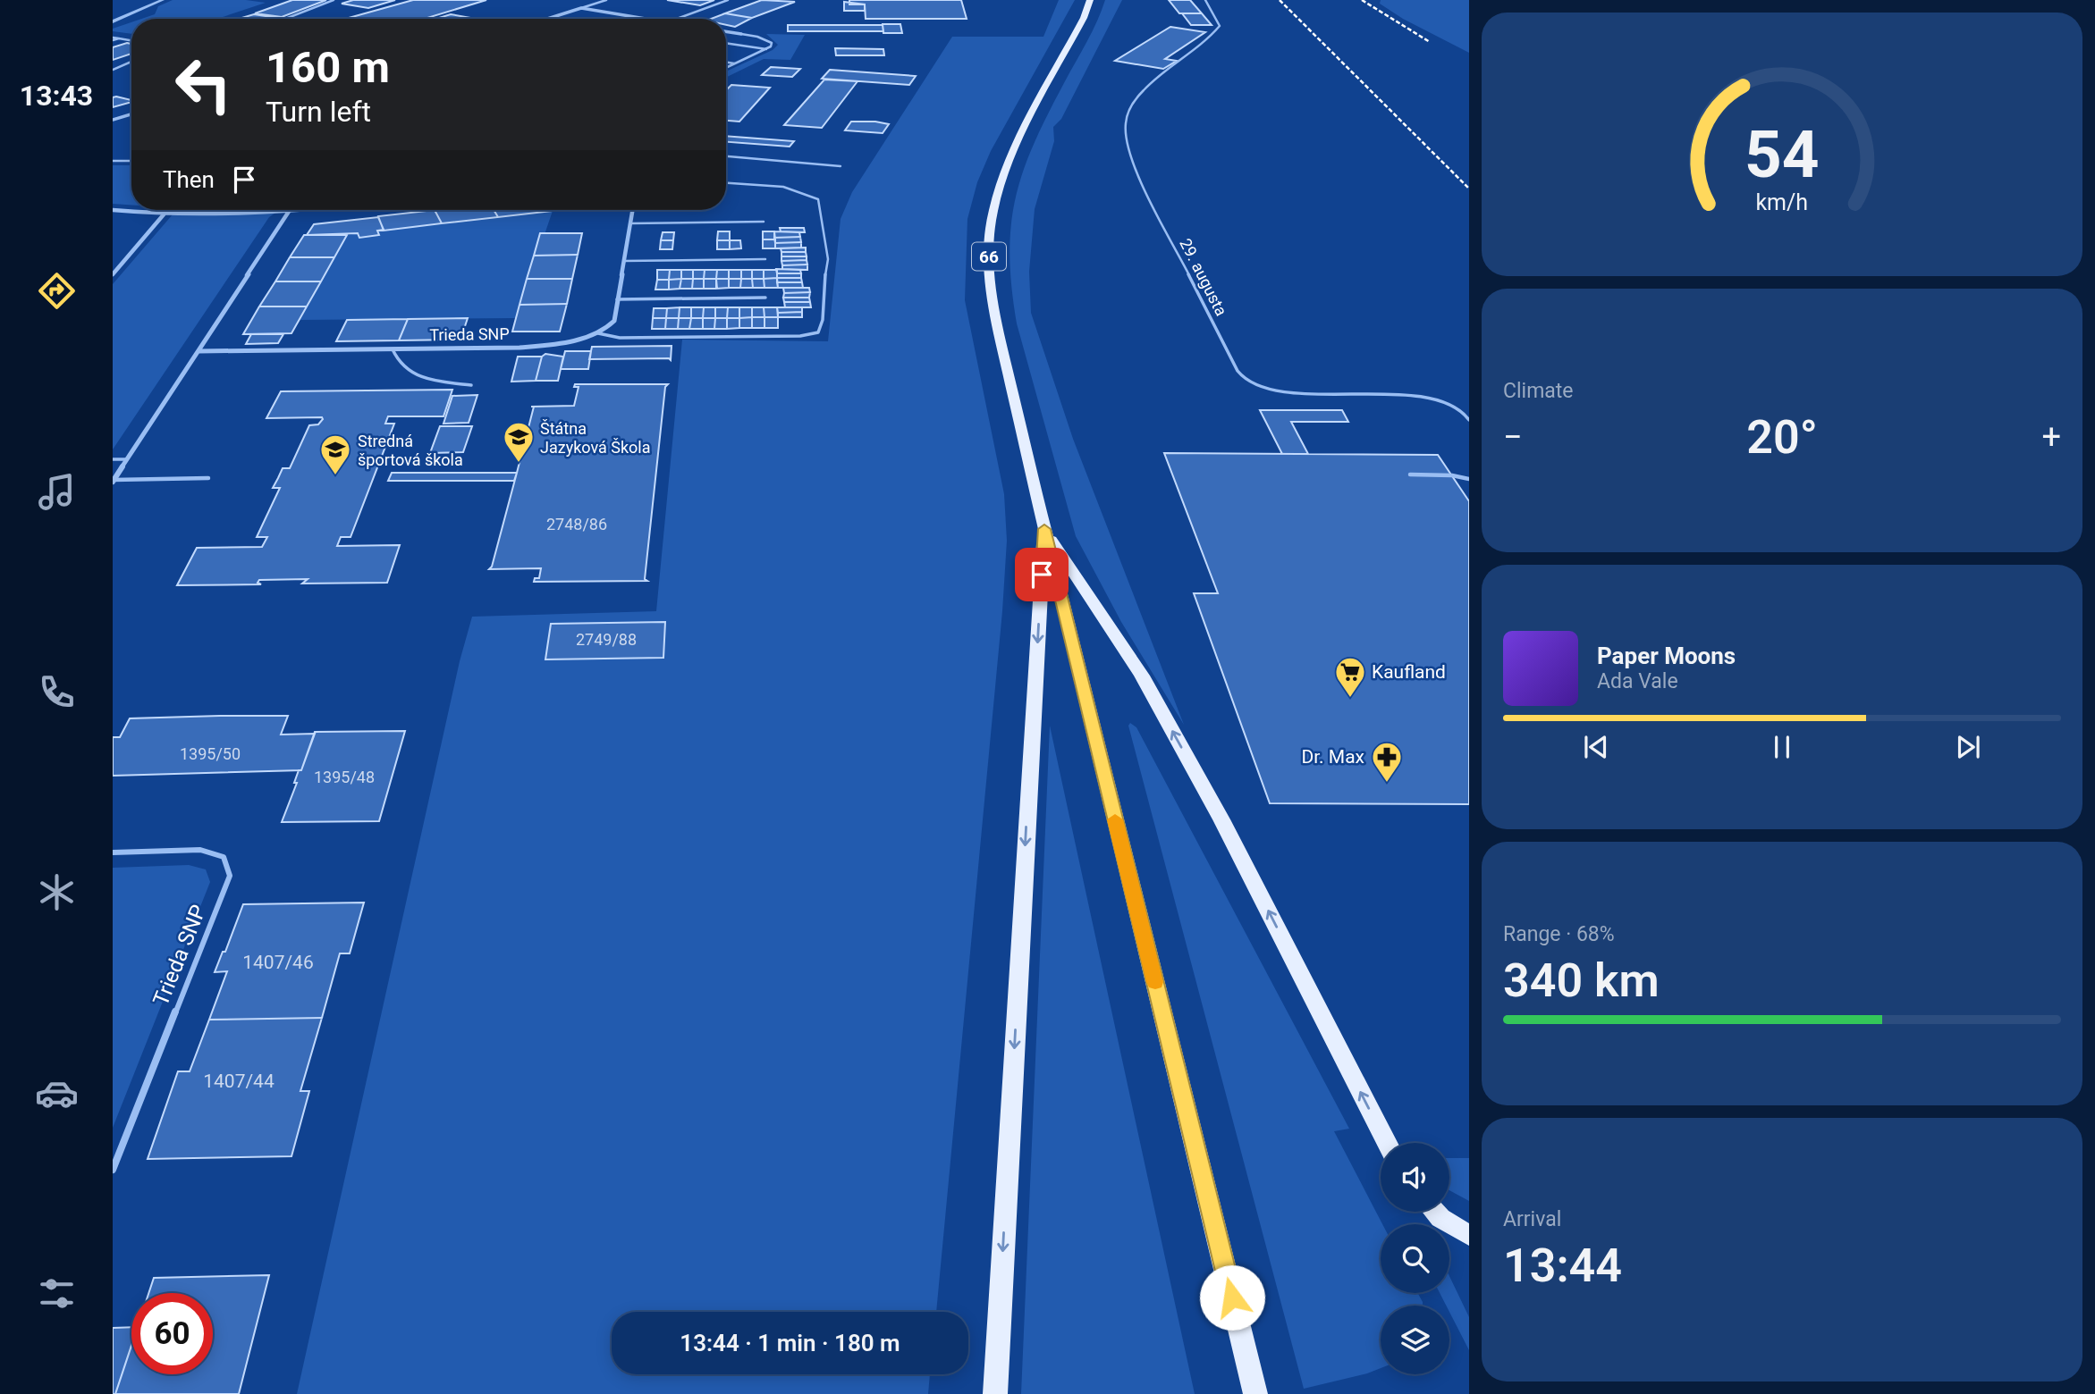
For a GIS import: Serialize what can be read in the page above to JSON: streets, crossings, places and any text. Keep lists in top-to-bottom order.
{
  "streets": {
    "main road": ["66"],
    "street": ["Trieda SNP"],
    "lane": ["29. augusta"]
  },
  "places": {
    "school or university": ["Štátna Jazyková Škola", "Stredná športová škola"],
    "supermarket": ["Kaufland"],
    "pharmacy": ["Dr. Max"]
  },
  "house_numbers": [
    "2748/86",
    "2749/88",
    "1395/50",
    "1395/48",
    "1407/46",
    "1407/44"
  ],
  "page": {
    "tabs": "13:43",
    "turn": ["160 m", "Turn left"],
    "then": "Then",
    "tile": [
      "Climate",
      ["Range · 68%", "340 km"],
      ["Arrival", "13:44"]
    ],
    "heat": ["−", "20°", "+"],
    "song": ["Paper Moons", "Ada Vale"],
    "limit": "60",
    "trip": "13:44 · 1 min · 180 m",
    "gauge": ["54", "km/h"]
  }
}
